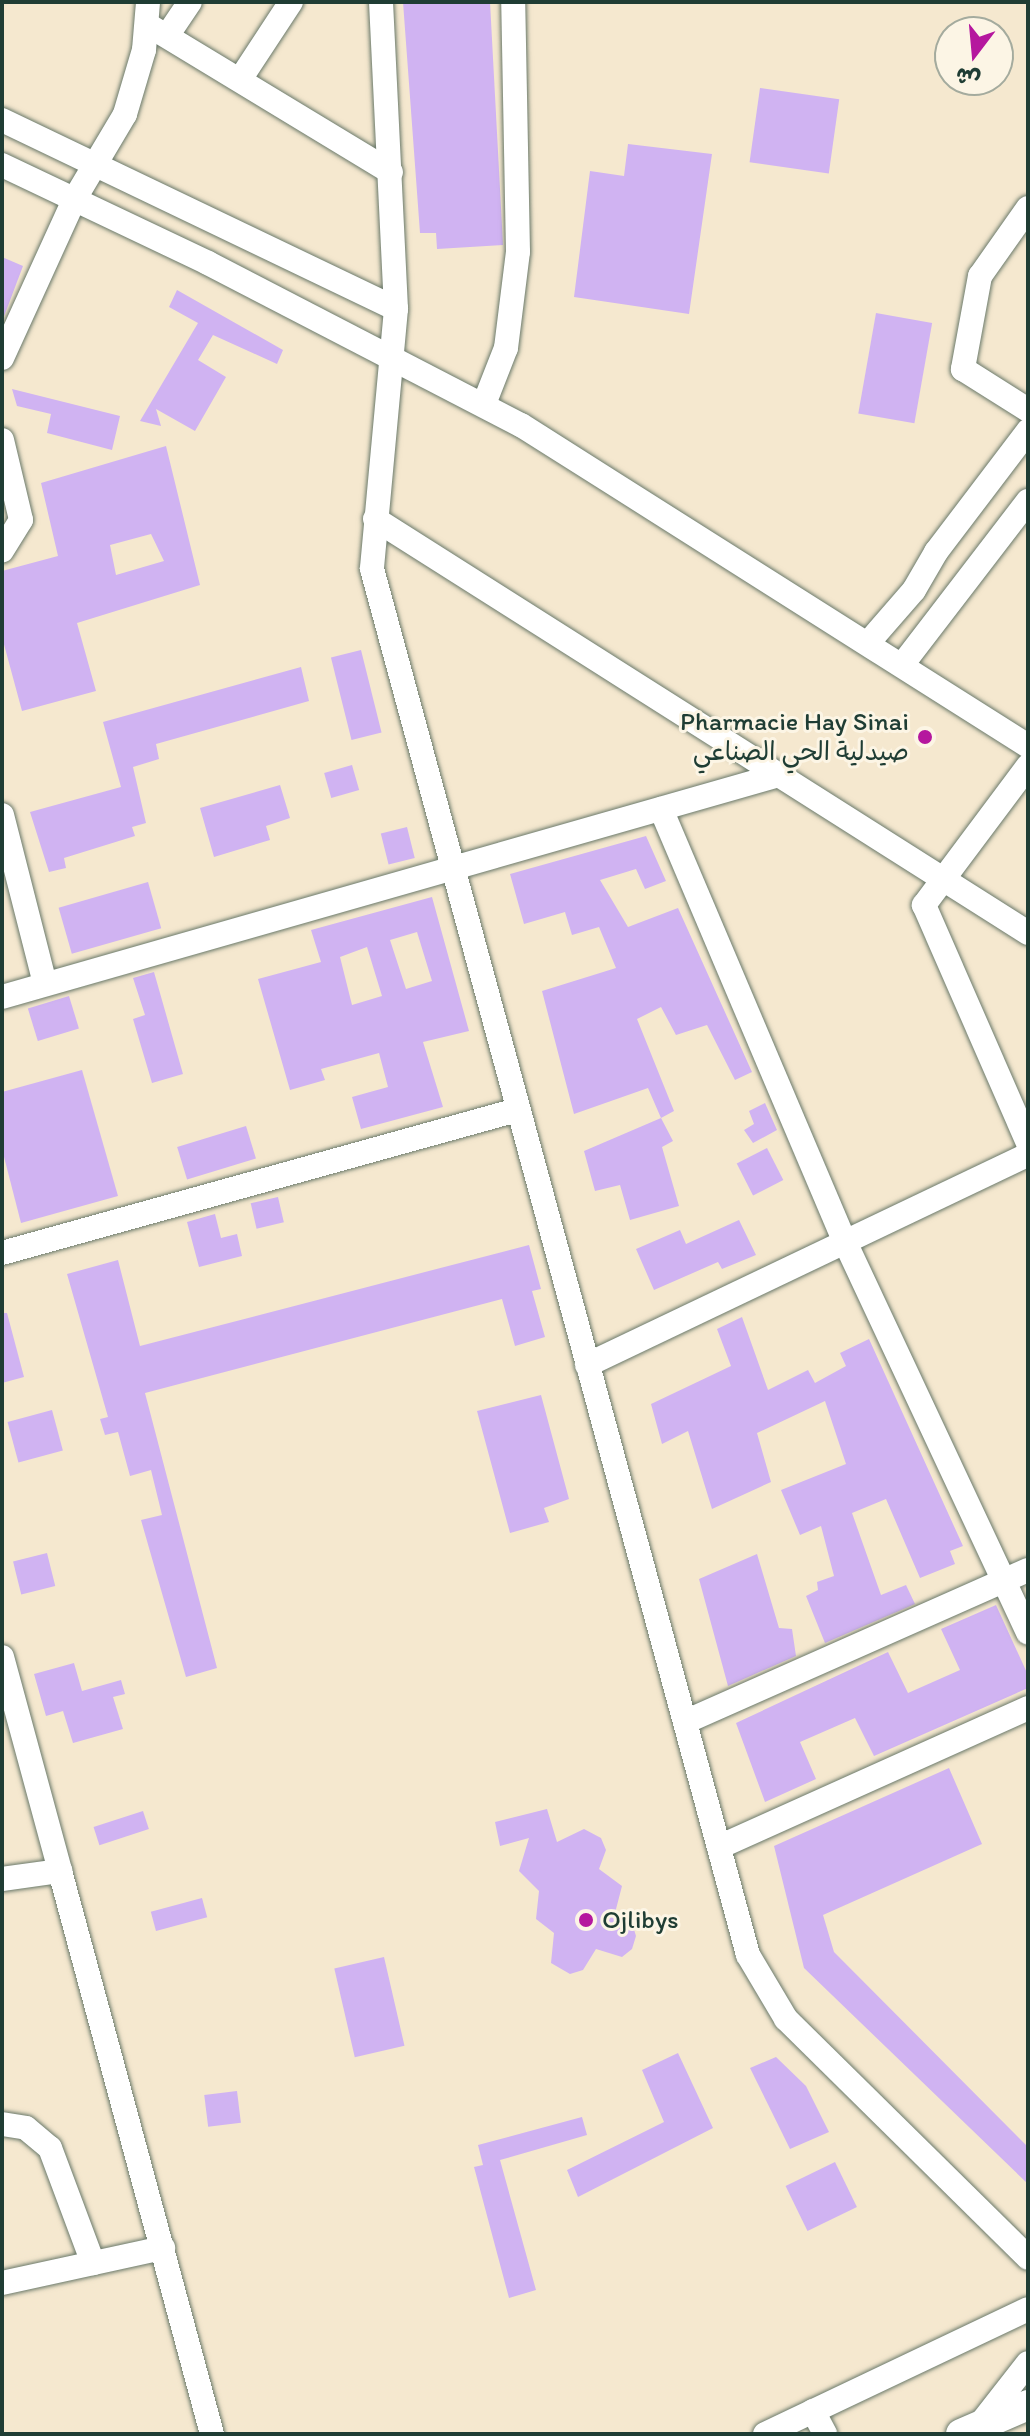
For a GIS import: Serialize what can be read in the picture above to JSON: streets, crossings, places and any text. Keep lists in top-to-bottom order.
{
  "places": ["Pharmacie Hay Sinai صيدلية الحي الصناعي", "Ojlibys"],
  "north": "bottom"
}
